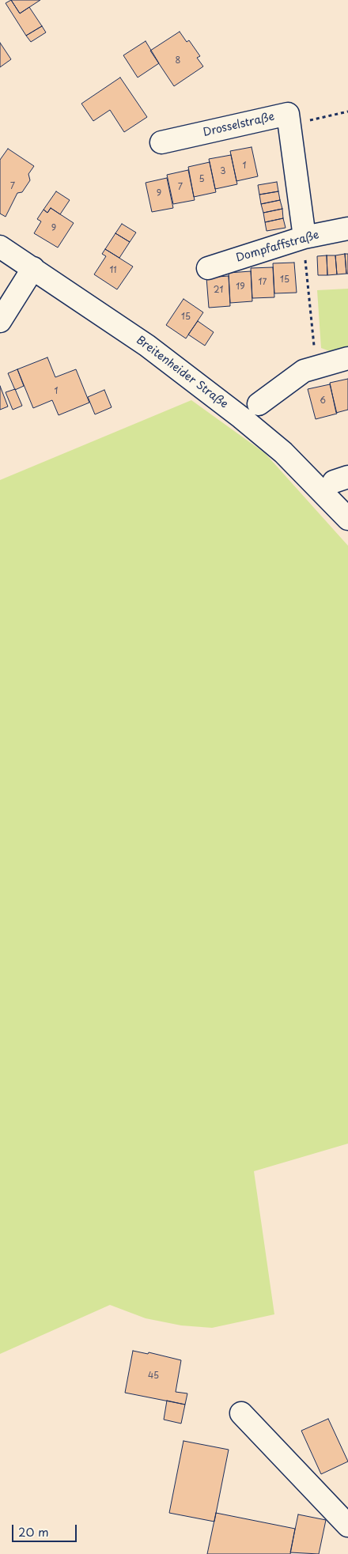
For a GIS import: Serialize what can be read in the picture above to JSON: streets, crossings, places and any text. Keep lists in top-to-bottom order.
{
  "streets": {
    "street": ["Drosselstraße", "Dompfaffstraße", "Breitenheider Straße"]
  },
  "crossings": [
    ["Drosselstraße", "Dompfaffstraße"]
  ],
  "house_numbers": [
    "8",
    "1",
    "3",
    "5",
    "7",
    "7",
    "9",
    "9",
    "11",
    "15",
    "17",
    "19",
    "21",
    "15",
    "1",
    "6",
    "45"
  ],
  "scale_bar": "20 m"
}
